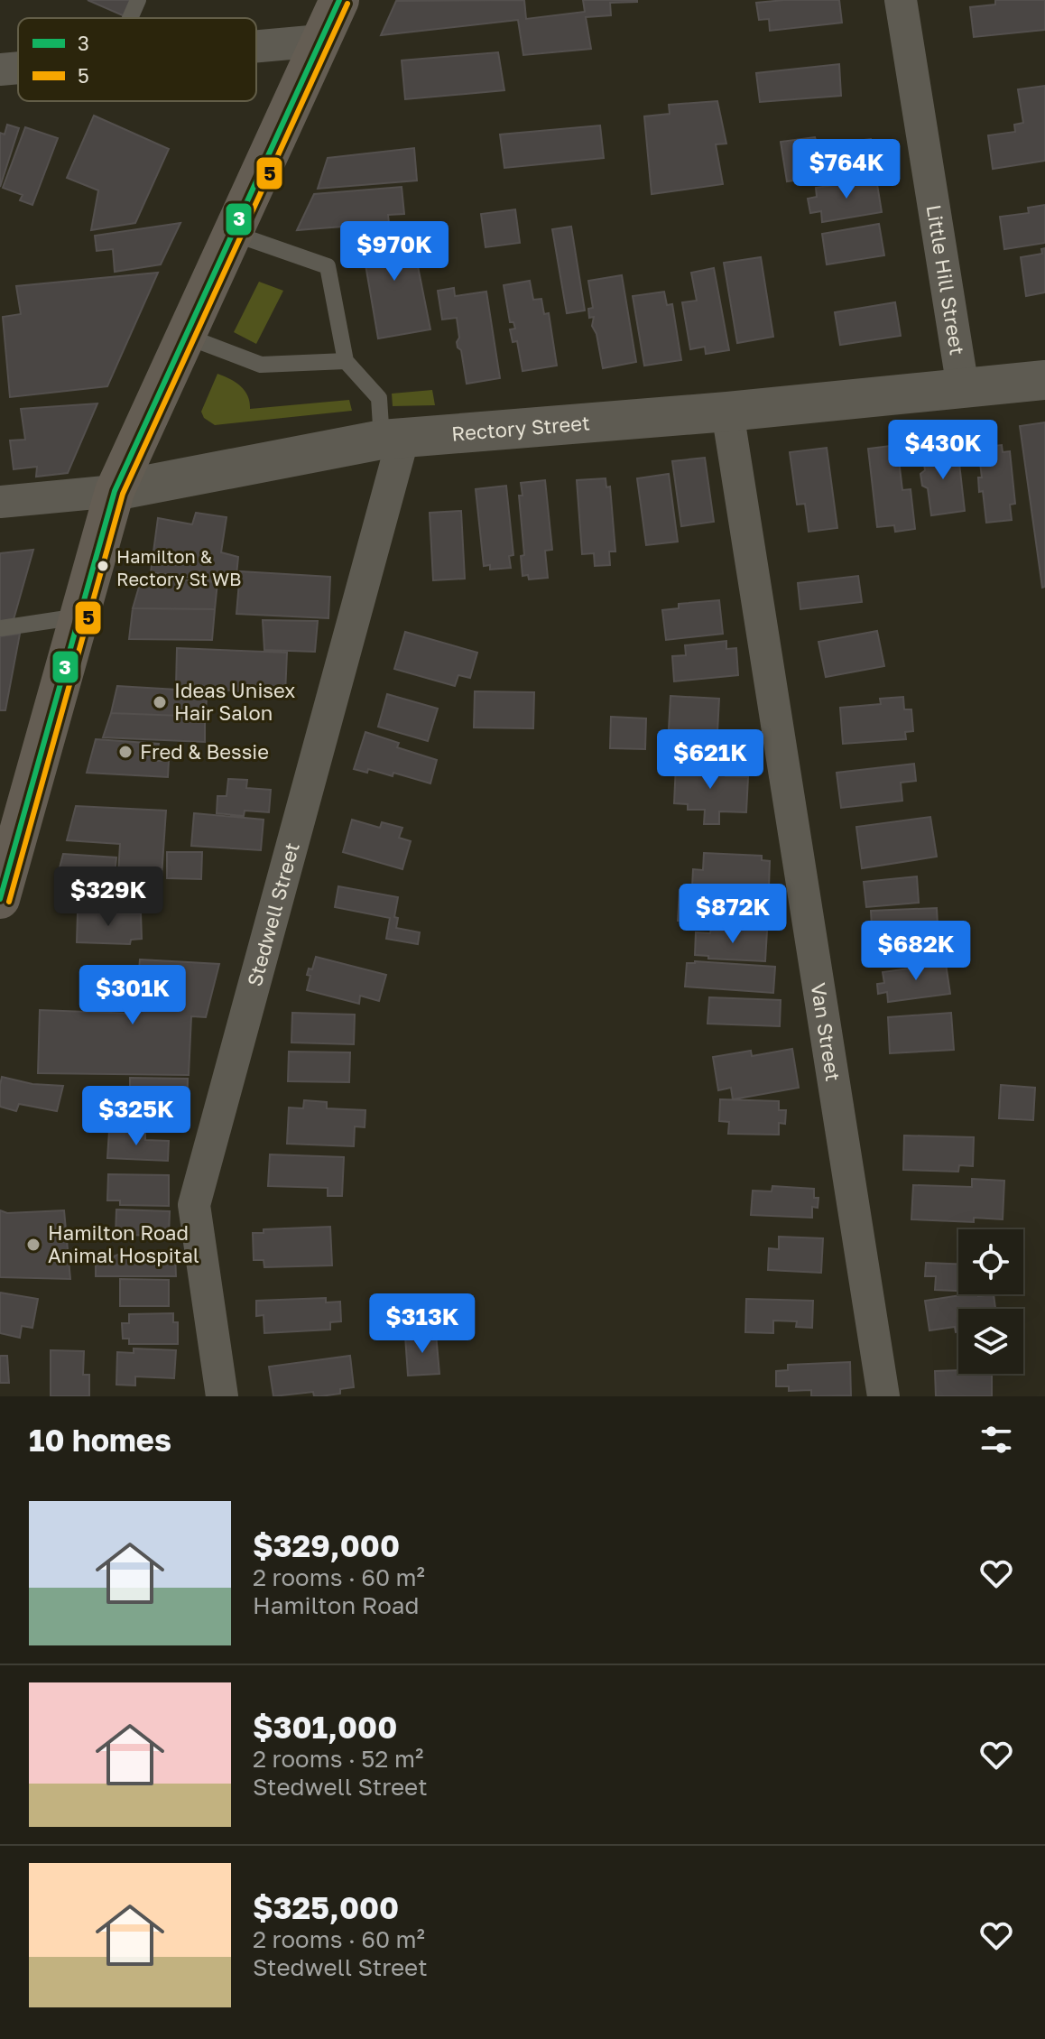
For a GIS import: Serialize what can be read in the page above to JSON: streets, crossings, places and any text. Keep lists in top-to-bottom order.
{
  "streets": {
    "street": [
      "Little Hill Street",
      "Rectory Street",
      "Stedwell Street",
      "Van Street"
    ]
  },
  "crossings": [
    ["Little Hill Street", "Rectory Street"],
    ["Rectory Street", "Stedwell Street"],
    ["Rectory Street", "Van Street"]
  ],
  "places": [
    "Hamilton & Rectory St WB",
    "Ideas Unisex Hair Salon",
    "Fred & Bessie",
    "Hamilton Road Animal Hospital"
  ],
  "lines": ["transit line 3", "transit line 5"],
  "legend": ["3", "5"],
  "page": {
    "price": [
      "$764K",
      "$970K",
      "$430K",
      "$621K",
      "$329K",
      "$872K",
      "$682K",
      "$301K",
      "$325K",
      "$313K"
    ],
    "heading": "10 homes",
    "list": [
      {
        "name": "$329,000",
        "note": "2 rooms · 60 m² · Hamilton Road"
      },
      {
        "name": "$301,000",
        "note": "2 rooms · 52 m² · Stedwell Street"
      },
      {
        "name": "$325,000",
        "note": "2 rooms · 60 m² · Stedwell Street"
      }
    ]
  }
}
